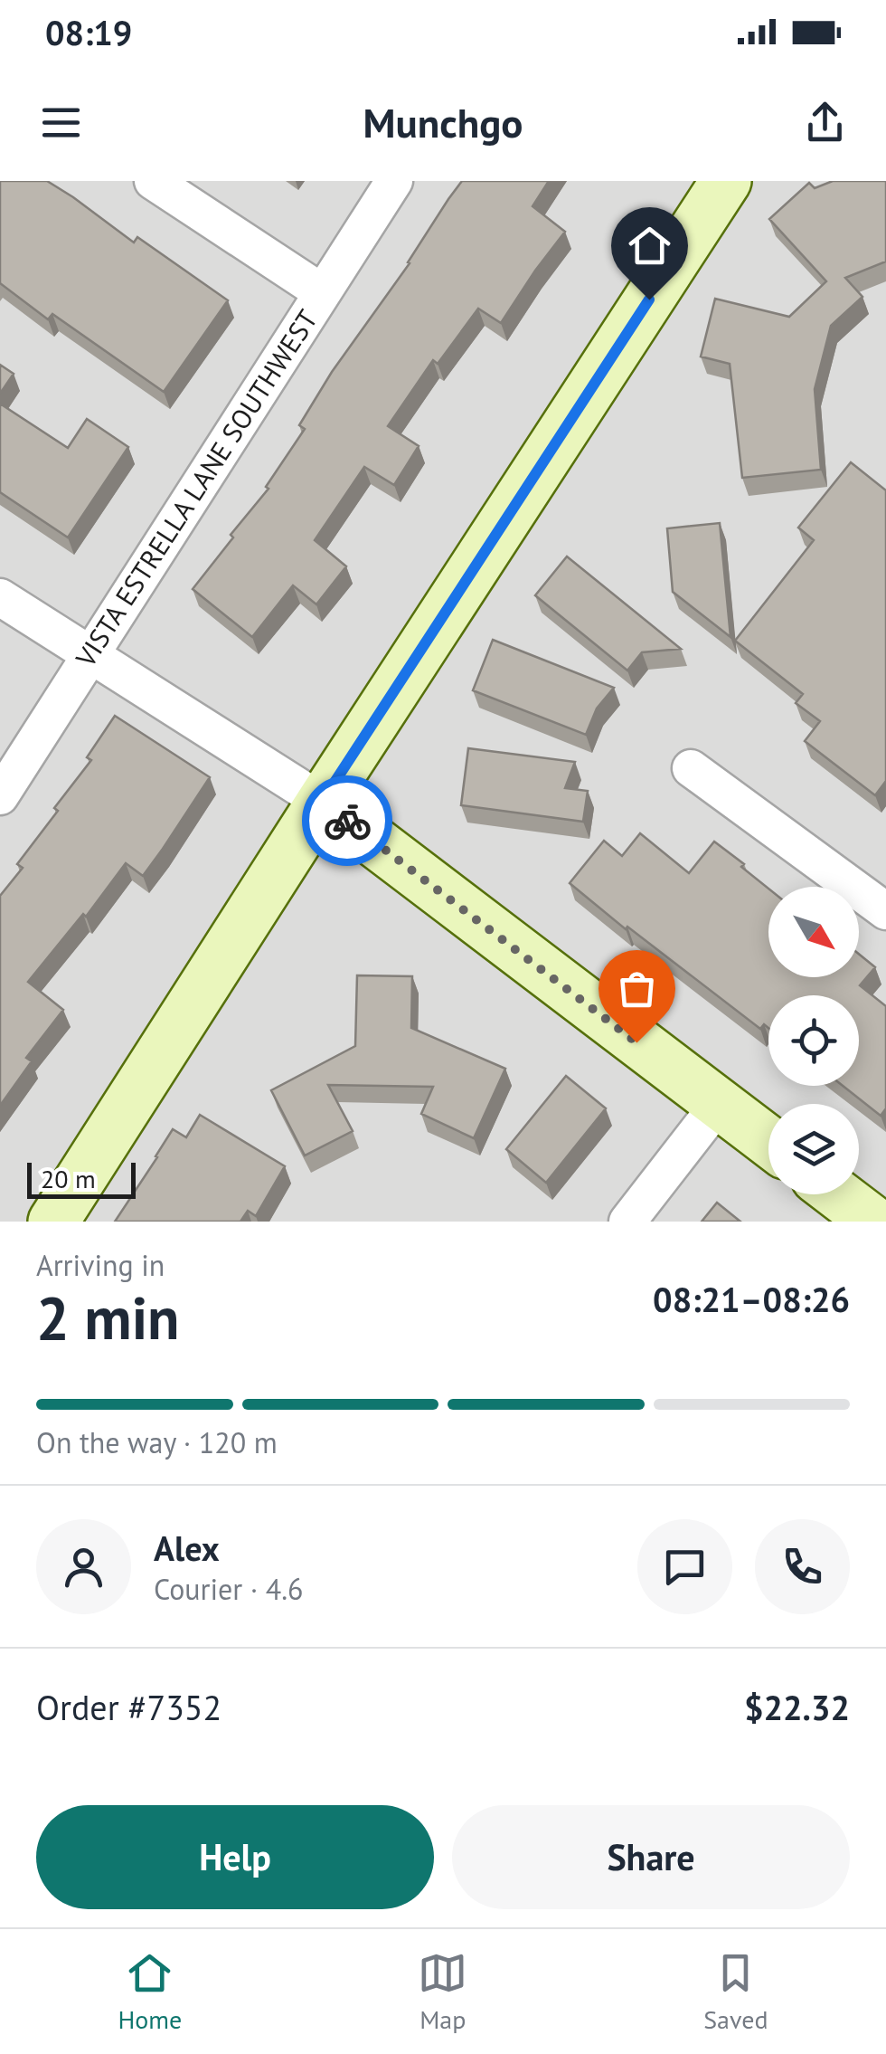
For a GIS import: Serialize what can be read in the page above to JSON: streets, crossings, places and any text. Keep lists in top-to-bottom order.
{
  "streets": {
    "street": ["VISTA ESTRELLA LANE SOUTHWEST"]
  },
  "scale_bar": "20 m",
  "north": "bottom right",
  "page": {
    "status": "08:19",
    "header": "Munchgo",
    "scale": "20 m",
    "heading": ["2 min", "Arriving in", "08:21–08:26"],
    "panel": [
      "Alex",
      "Courier · 4.6",
      "Order #7352",
      "$22.32"
    ],
    "bar": "On the way · 120 m",
    "buttons": ["Help", "Share"],
    "tabs": ["Home", "Map", "Saved"]
  }
}
